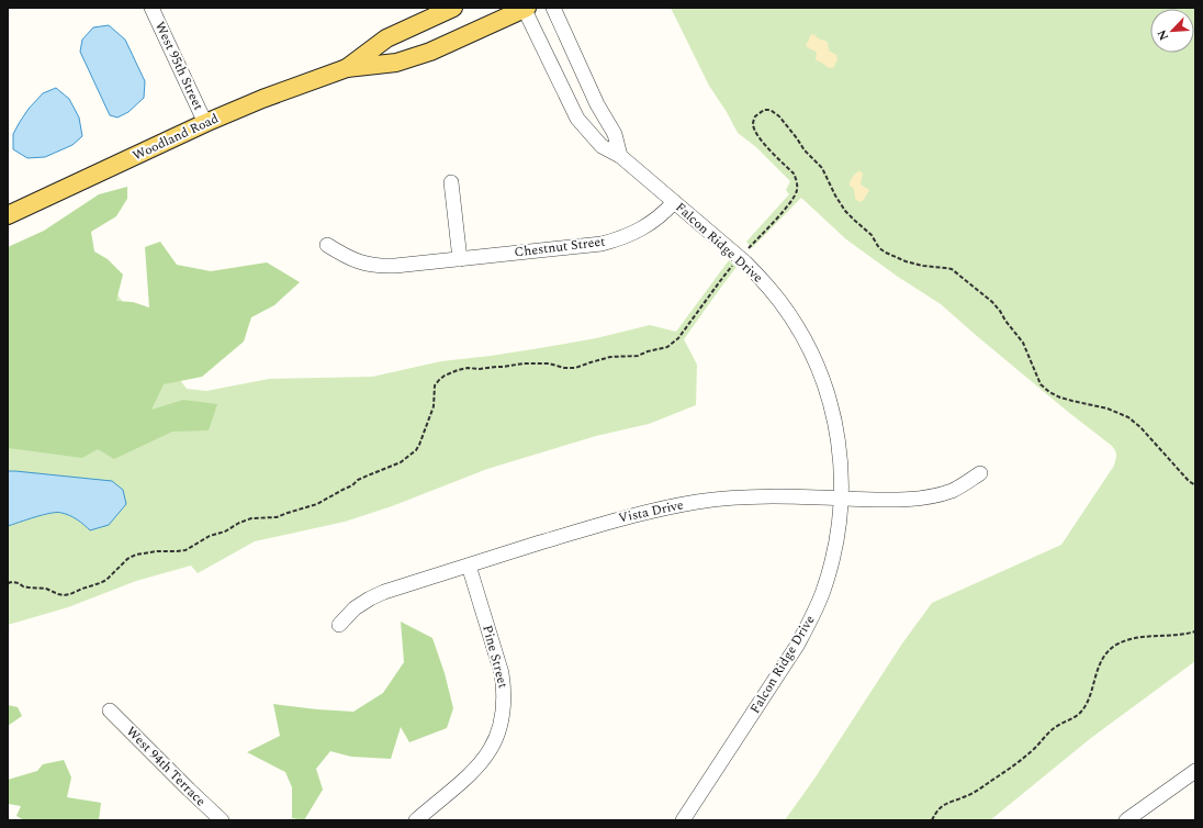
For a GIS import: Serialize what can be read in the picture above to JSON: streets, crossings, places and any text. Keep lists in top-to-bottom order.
{
  "streets": {
    "main road": ["Woodland Road"],
    "street": [
      "West 95th Street",
      "Falcon Ridge Drive",
      "Chestnut Street",
      "Vista Drive",
      "Pine Street",
      "West 94th Terrace"
    ]
  },
  "crossings": [
    ["West 95th Street", "Woodland Road"],
    ["Woodland Road", "Falcon Ridge Drive"],
    ["Falcon Ridge Drive", "Chestnut Street"],
    ["Falcon Ridge Drive", "Vista Drive"],
    ["Vista Drive", "Pine Street"]
  ],
  "north": "bottom left"
}
